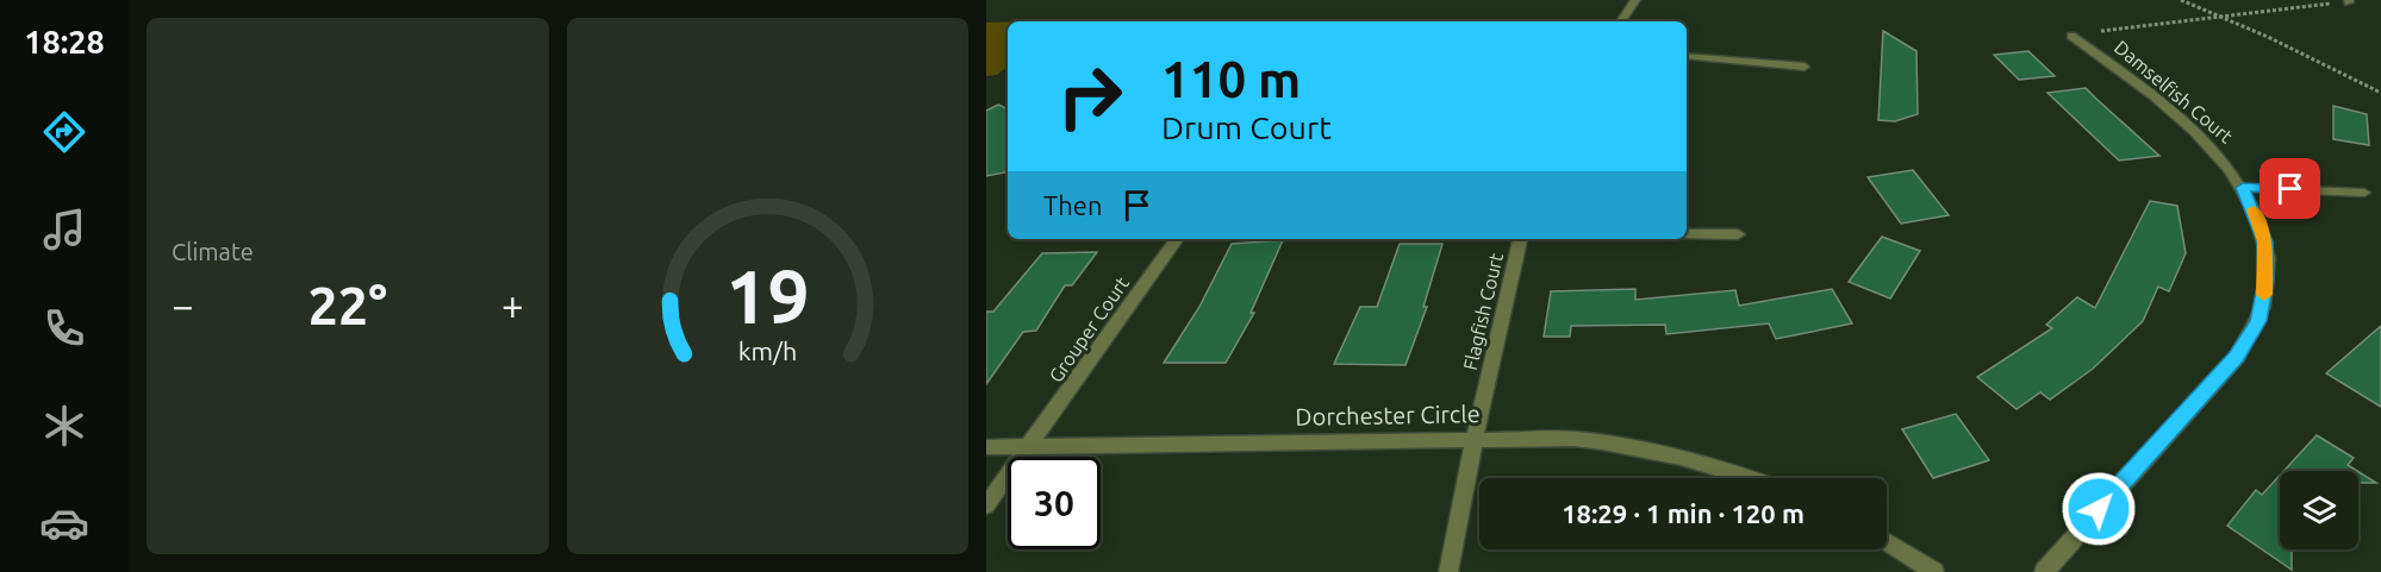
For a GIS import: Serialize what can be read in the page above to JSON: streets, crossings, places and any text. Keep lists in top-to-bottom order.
{
  "streets": {
    "street": [
      "Damselfish Court",
      "Flagfish Court",
      "Grouper Court",
      "Dorchester Circle"
    ]
  },
  "crossings": [
    ["Flagfish Court", "Dorchester Circle"],
    ["Grouper Court", "Dorchester Circle"]
  ],
  "page": {
    "tabs": "18:28",
    "tile": "Climate",
    "turn": ["110 m", "Drum Court"],
    "then": "Then",
    "heat": ["−", "22°", "+"],
    "limit": "30",
    "trip": "18:29 · 1 min · 120 m",
    "gauge": ["19", "km/h"]
  }
}
